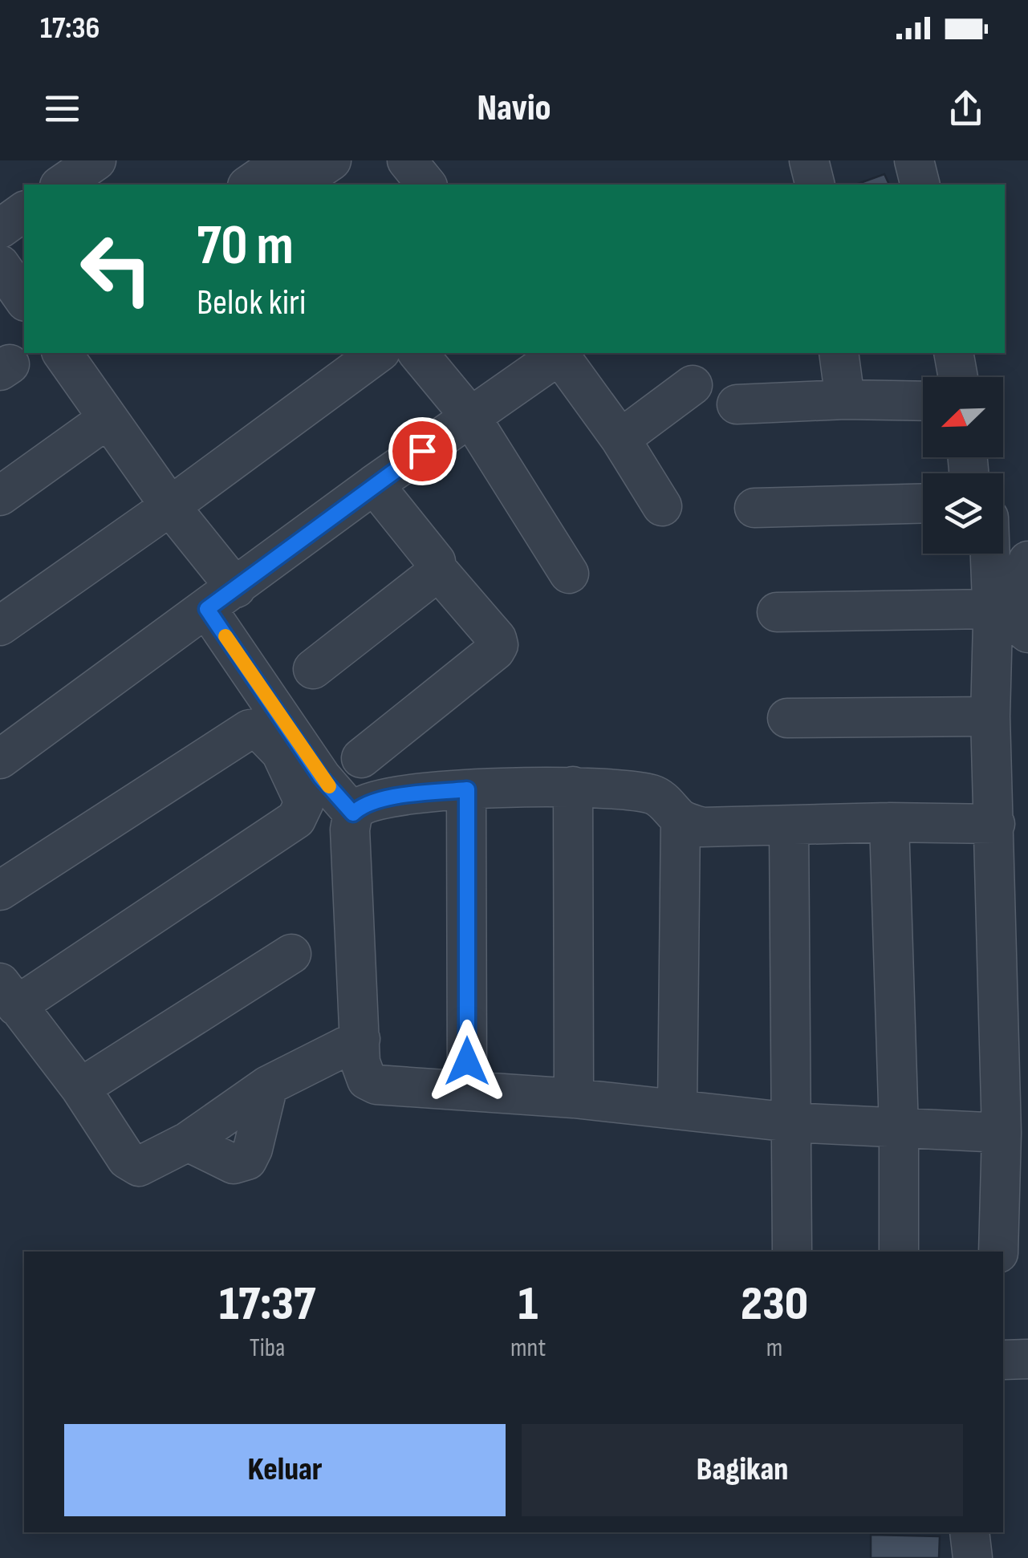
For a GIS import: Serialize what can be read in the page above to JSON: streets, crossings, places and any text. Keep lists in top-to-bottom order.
{
  "north": "bottom left",
  "page": {
    "status": "17:36",
    "header": "Navio",
    "turn": ["70 m", "Belok kiri"],
    "eta": [
      "17:37",
      "Tiba",
      "1",
      "mnt",
      "230",
      "m"
    ],
    "buttons": ["Keluar", "Bagikan"]
  }
}
